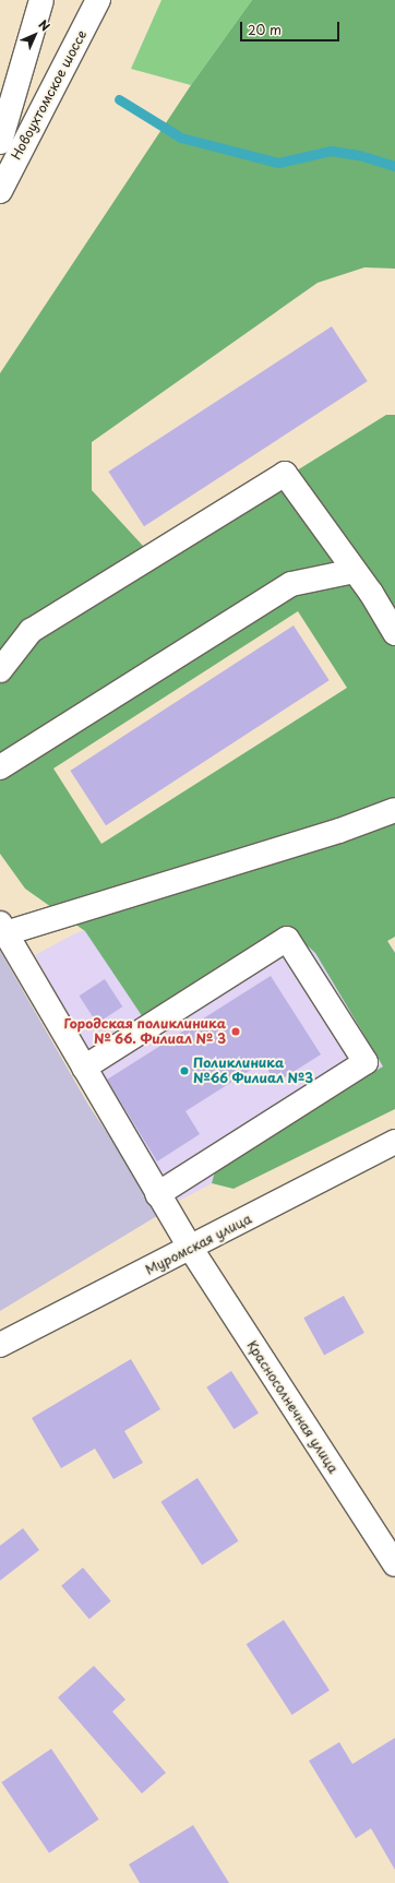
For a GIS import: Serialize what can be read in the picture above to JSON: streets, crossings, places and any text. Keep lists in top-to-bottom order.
{
  "streets": {
    "street": ["Новоухтомское шоссе", "Муромская улица", "Красносолнечная улица"]
  },
  "crossings": [
    ["Муромская улица", "Красносолнечная улица"]
  ],
  "places": ["Городская поликлиника № 66. Филиал № 3", "Поликлиника №66 Филиал №3"],
  "scale_bar": "20 m",
  "north": "top right"
}
